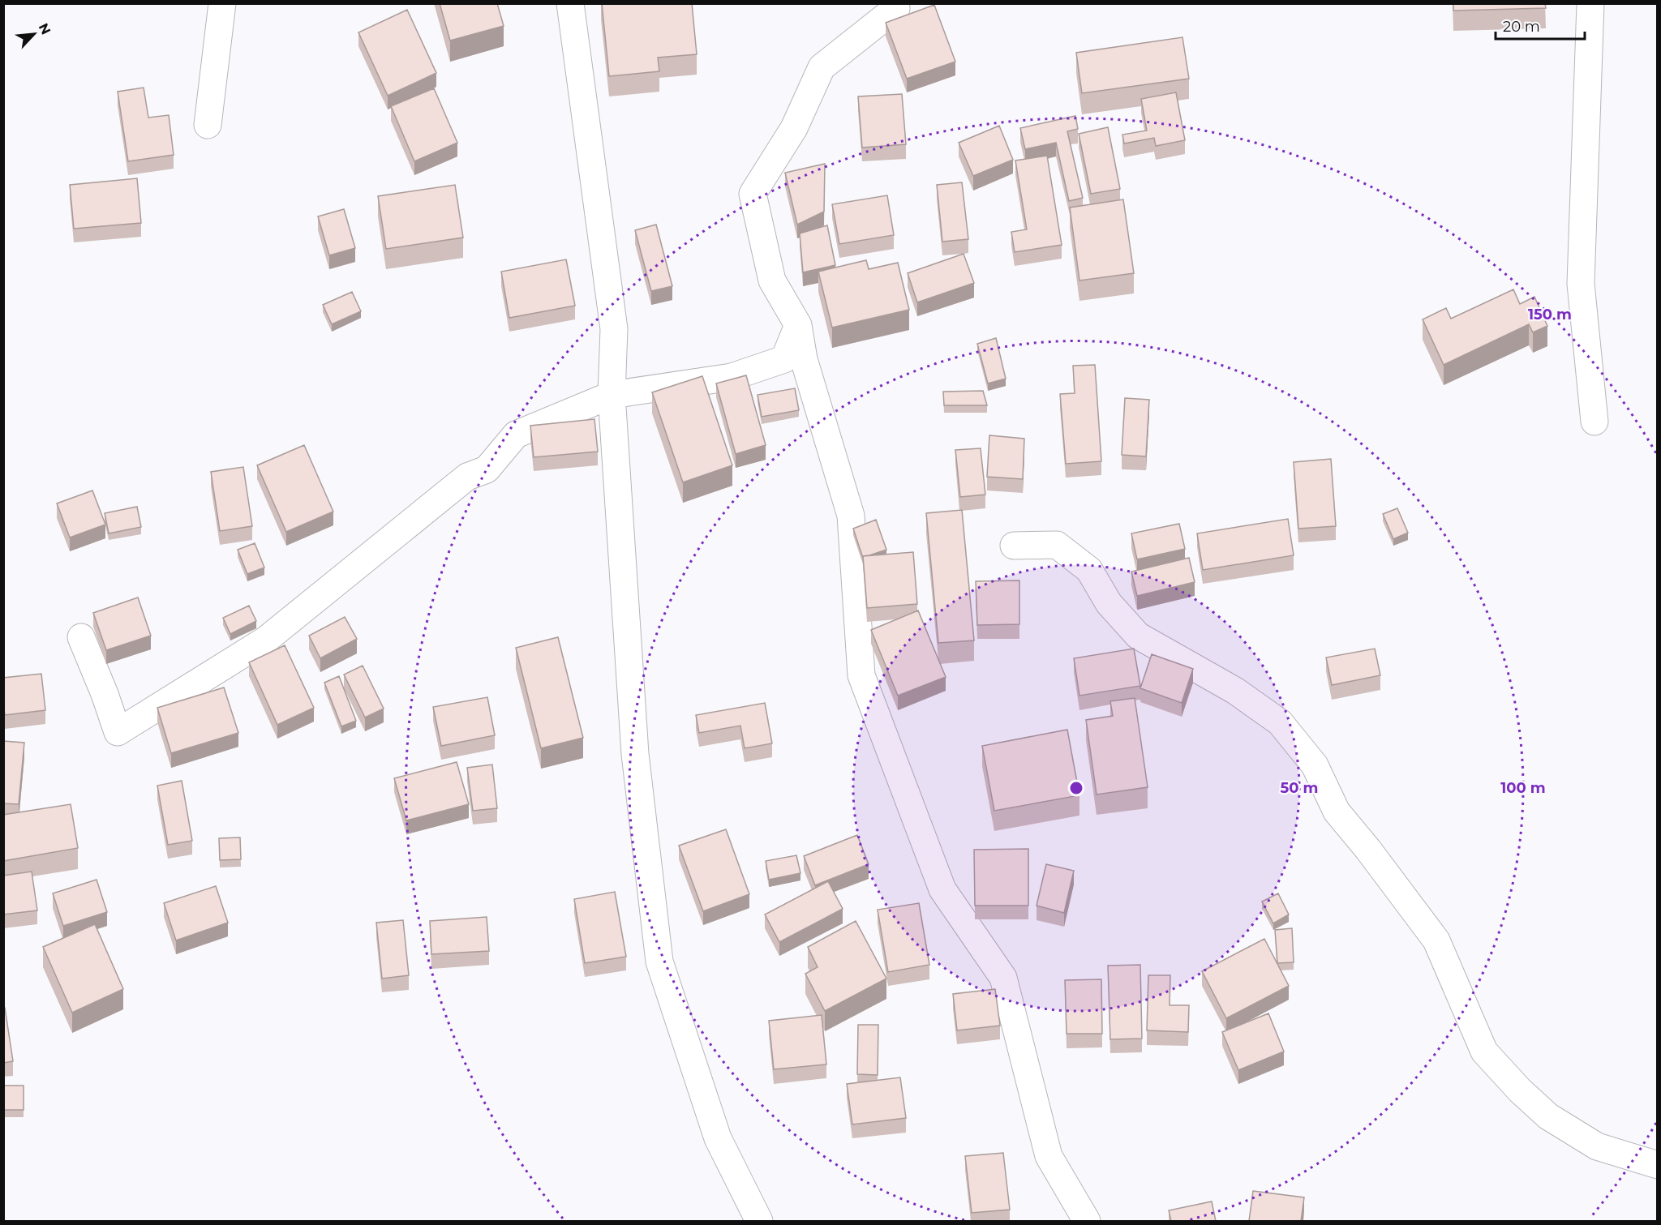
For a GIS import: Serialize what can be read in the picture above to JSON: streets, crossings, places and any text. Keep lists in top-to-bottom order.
{
  "scale_bar": "20 m",
  "north": "top right",
  "rings": ["150 m", "50 m", "100 m"]
}
